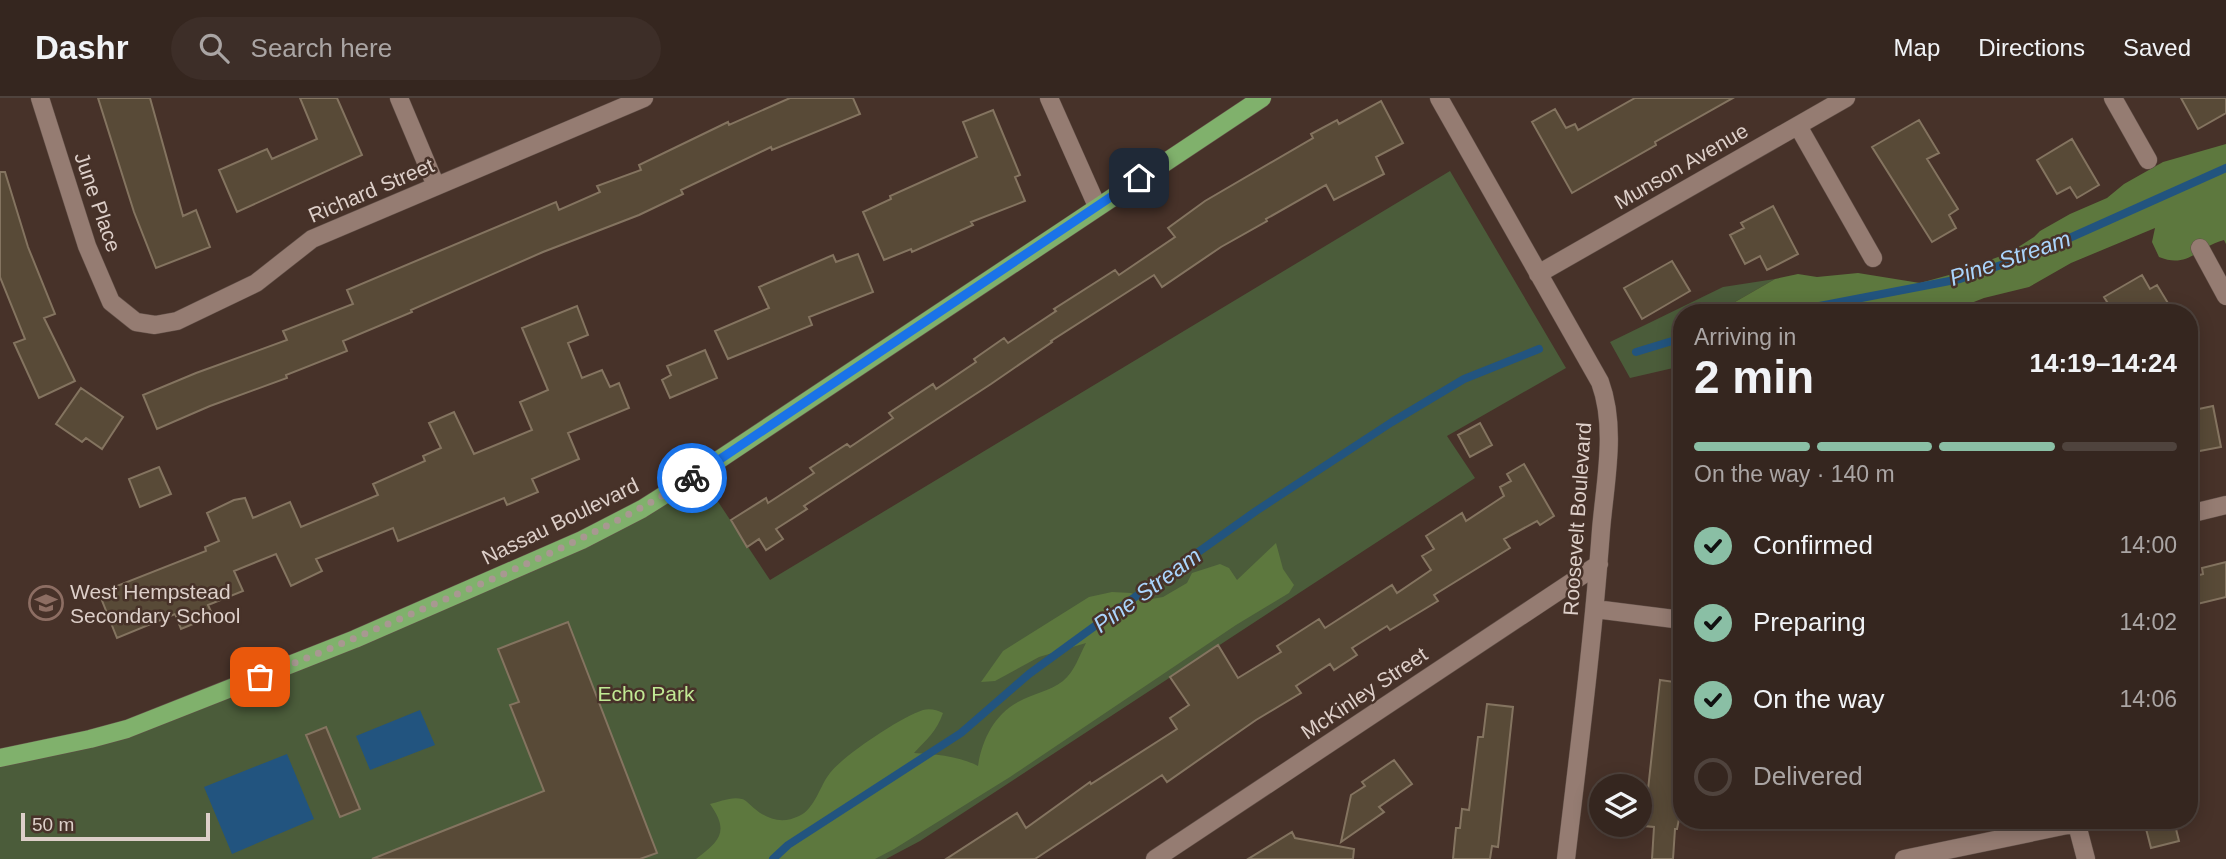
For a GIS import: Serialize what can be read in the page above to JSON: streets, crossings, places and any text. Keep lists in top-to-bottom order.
{
  "streets": {
    "main road": ["Nassau Boulevard"],
    "street": [
      "Munson Avenue",
      "Richard Street",
      "June Place",
      "Roosevelt Boulevard",
      "McKinley Street"
    ]
  },
  "crossings": [
    ["Munson Avenue", "Roosevelt Boulevard"],
    ["Richard Street", "June Place"],
    ["Roosevelt Boulevard", "McKinley Street"]
  ],
  "water": ["Pine Stream"],
  "parks": ["Echo Park"],
  "places": {
    "school or university": ["West Hempstead Secondary School"]
  },
  "scale_bar": "50 m",
  "page": {
    "header": "Dashr",
    "search": "Search here",
    "nav": ["Map", "Directions", "Saved"],
    "heading": ["2 min", "Arriving in", "14:19–14:24"],
    "bar": "On the way · 140 m",
    "list": [
      ["Confirmed", "14:00"],
      ["Preparing", "14:02"],
      ["On the way", "14:06"],
      "Delivered"
    ],
    "scale": "50 m"
  }
}
